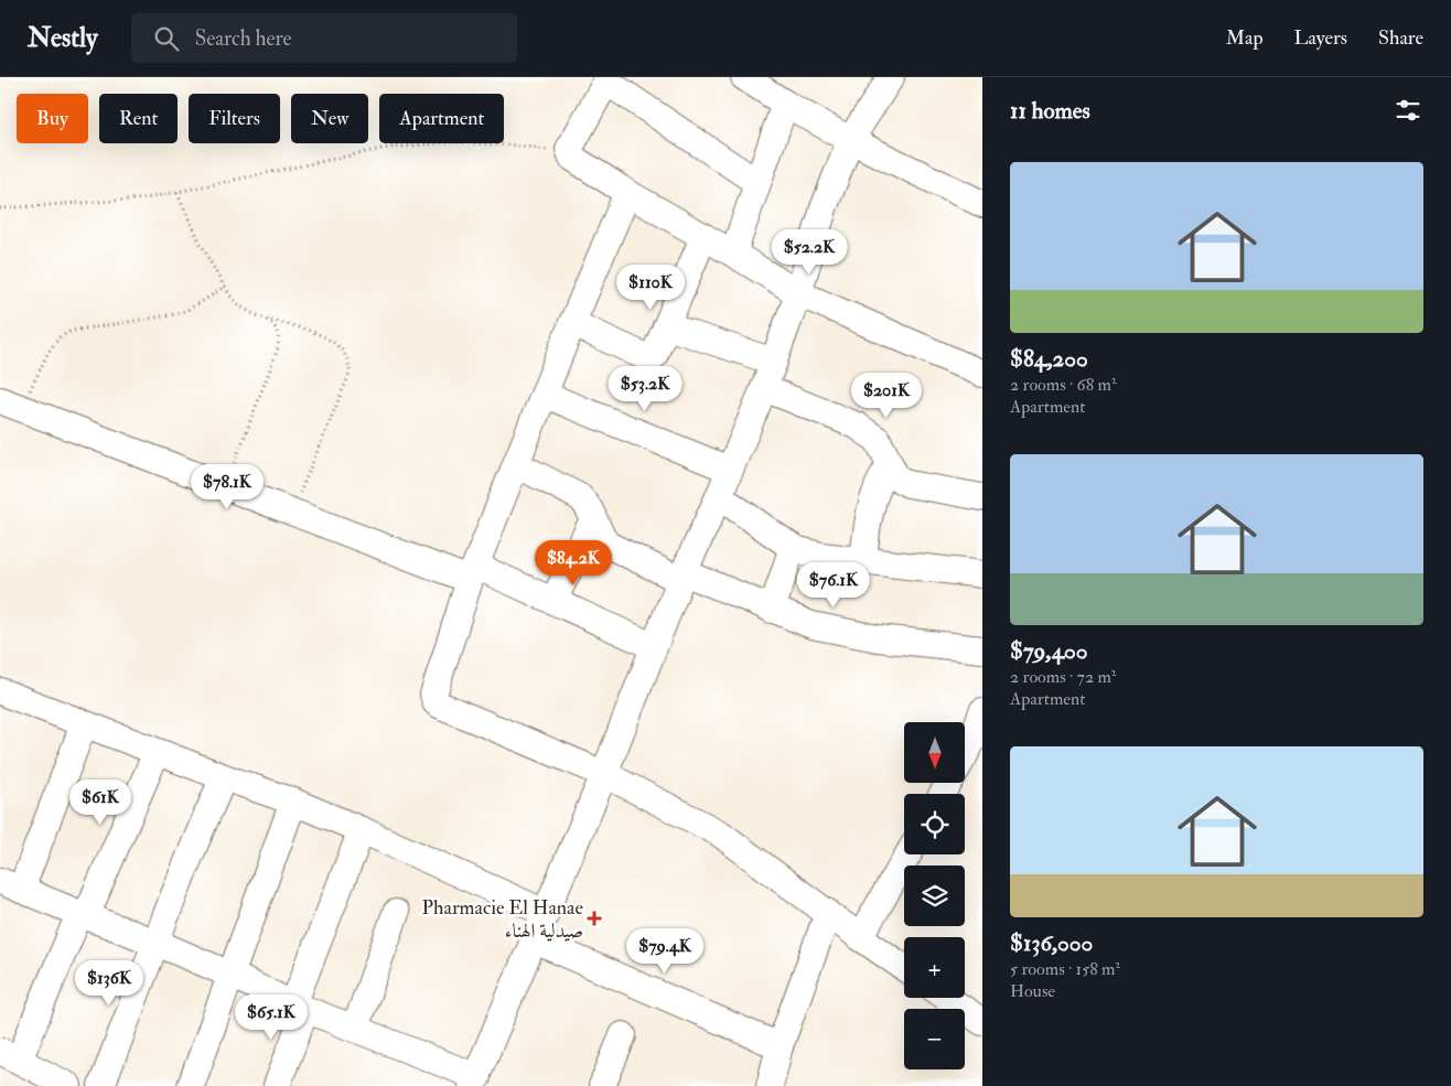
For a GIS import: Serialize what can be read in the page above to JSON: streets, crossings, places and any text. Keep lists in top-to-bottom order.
{
  "places": {
    "health": ["Pharmacie El Hanae صيدلية الهناء"]
  },
  "north": "bottom",
  "page": {
    "header": "Nestly",
    "search": "Search here",
    "nav": ["Map", "Layers", "Share"],
    "heading": "11 homes",
    "chip": [
      "Buy",
      "Rent",
      "Filters",
      "New",
      "Apartment"
    ],
    "list": [
      {
        "name": "$84,200",
        "note": "2 rooms · 68 m² · Apartment"
      },
      {
        "name": "$79,400",
        "note": "2 rooms · 72 m² · Apartment"
      },
      {
        "name": "$136,000",
        "note": "5 rooms · 158 m² · House"
      }
    ],
    "price": [
      "$52.2K",
      "$110K",
      "$53.2K",
      "$201K",
      "$78.1K",
      "$84.2K",
      "$76.1K",
      "$61K",
      "$79.4K",
      "$136K",
      "$65.1K"
    ],
    "map_buttons": ["+", "−"]
  }
}
